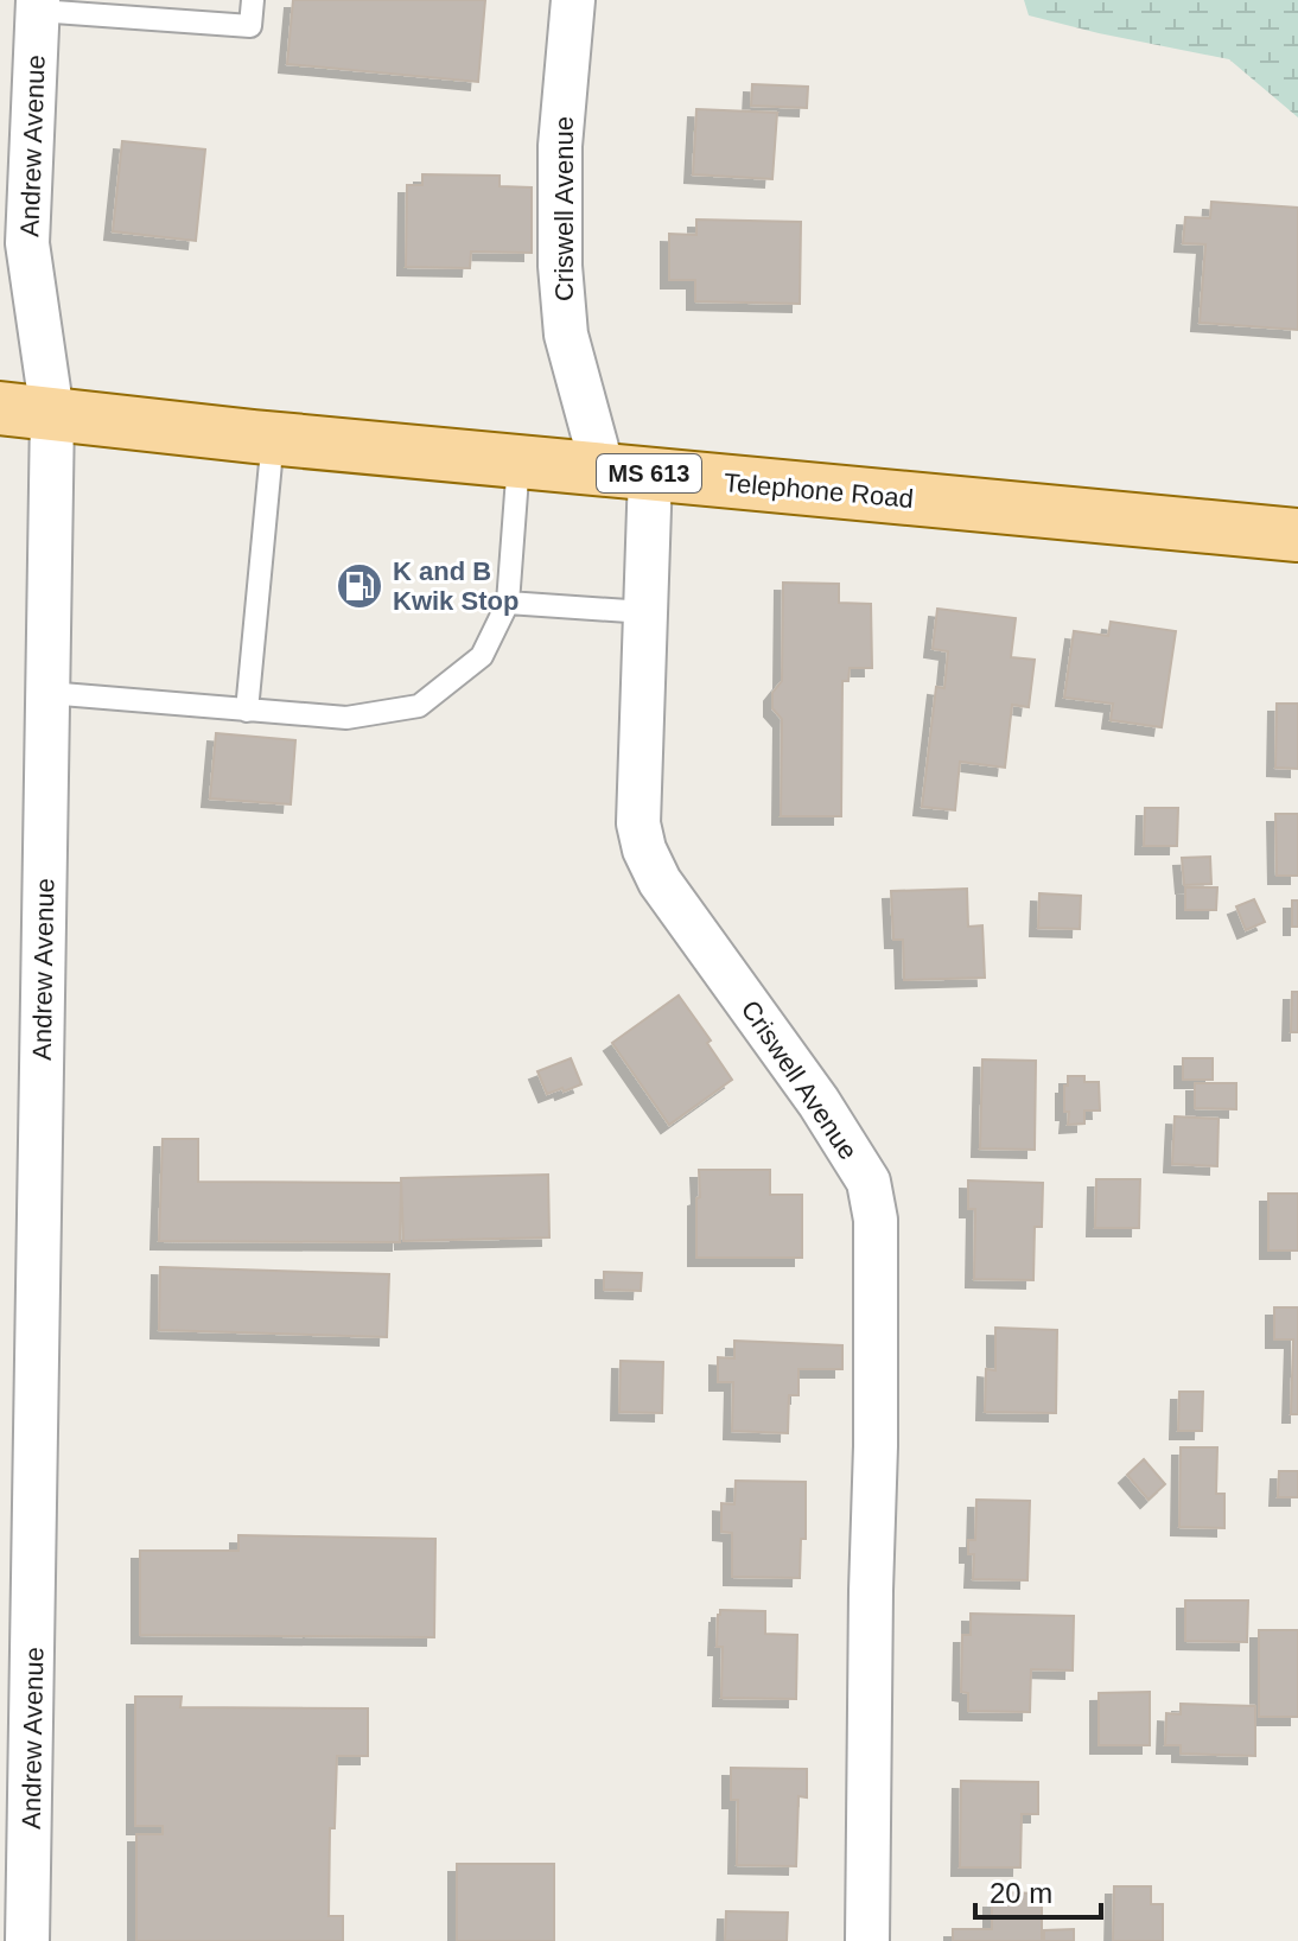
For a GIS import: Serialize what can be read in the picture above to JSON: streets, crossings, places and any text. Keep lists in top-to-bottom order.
{
  "streets": {
    "main road": ["MS 613", "Telephone Road"],
    "street": ["Andrew Avenue", "Criswell Avenue"]
  },
  "crossings": [
    ["Andrew Avenue", "Telephone Road"],
    ["Criswell Avenue", "Telephone Road"]
  ],
  "places": {
    "fuel station": ["K and B Kwik Stop"]
  },
  "scale_bar": "20 m"
}
